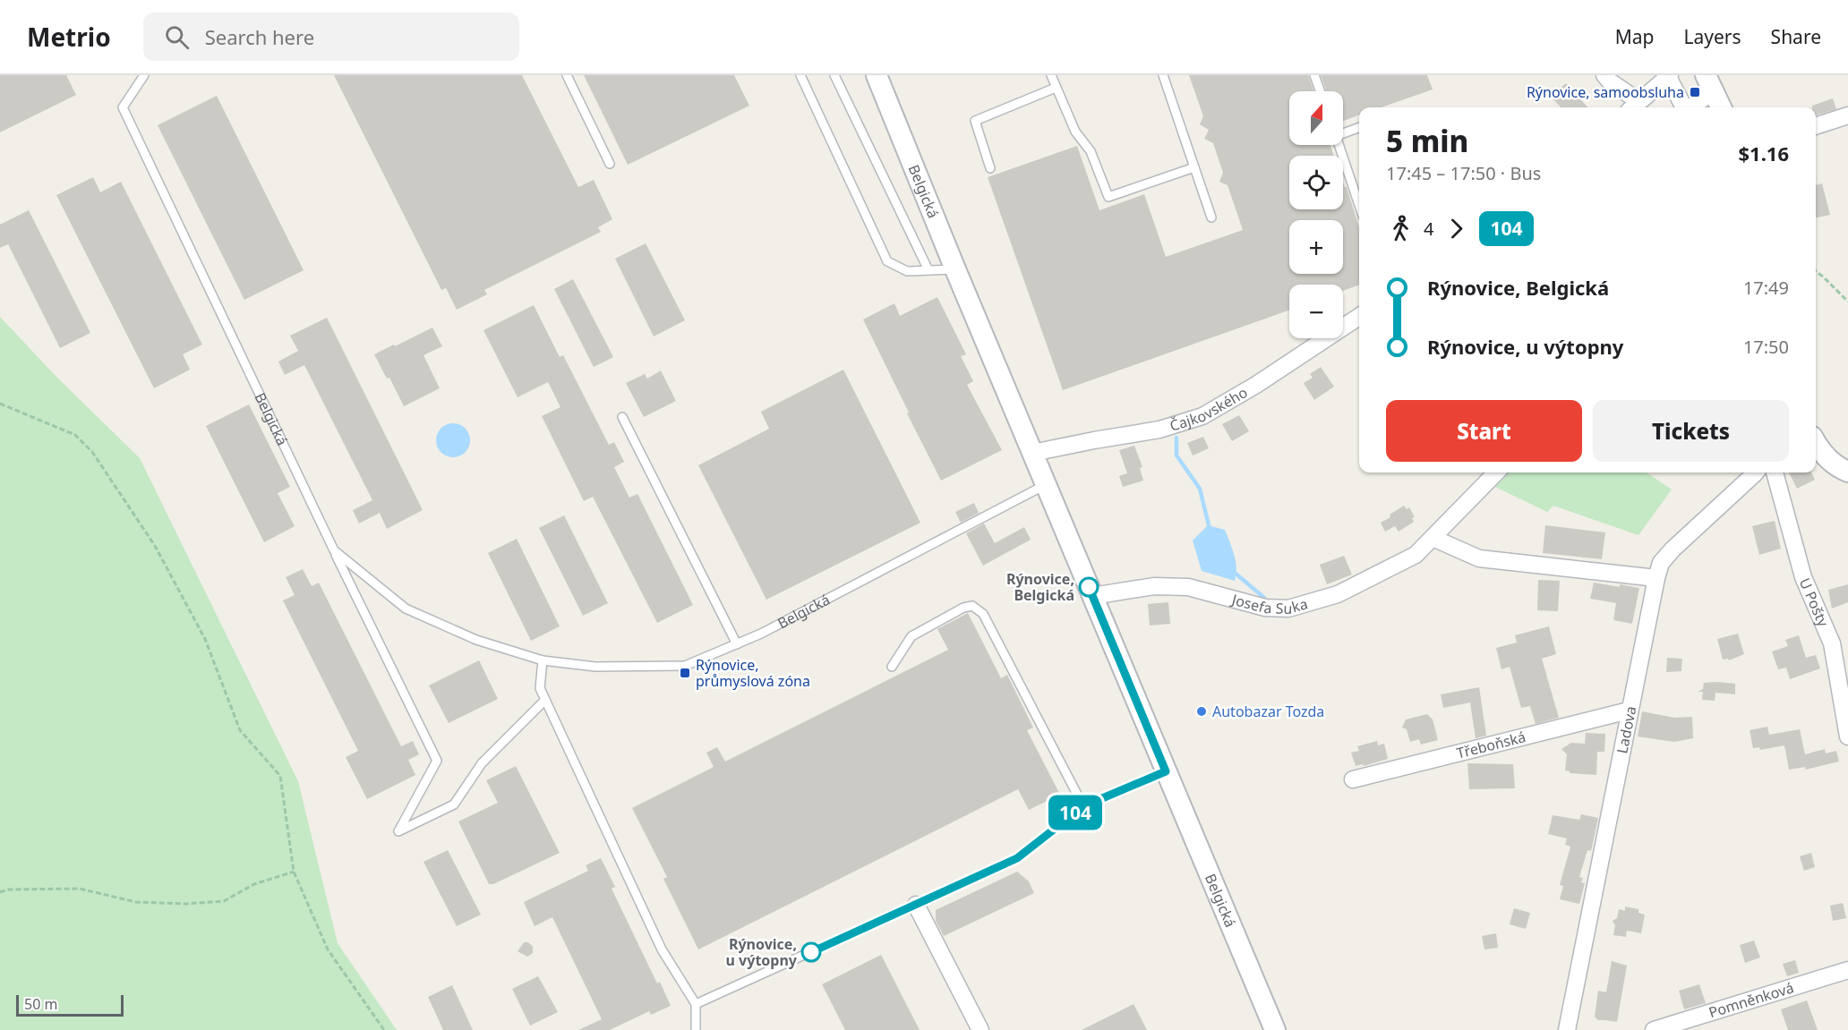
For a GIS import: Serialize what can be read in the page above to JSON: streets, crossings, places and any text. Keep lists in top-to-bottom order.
{
  "streets": {
    "street": [
      "Belgická",
      "Čajkovského",
      "Josefa Suka",
      "U Pošty",
      "Ladova",
      "Třeboňská",
      "Pomněnková"
    ]
  },
  "crossings": [
    ["Belgická", "Čajkovského"],
    ["Belgická", "Josefa Suka"],
    ["Ladova", "Třeboňská"]
  ],
  "places": {
    "transit": ["Rýnovice, samoobsluha", "Rýnovice, průmyslová zóna"],
    "other": ["Rýnovice, Belgická", "Autobazar Tozda", "Rýnovice, u výtopny"]
  },
  "lines": ["bus line 104"],
  "scale_bar": "50 m",
  "north": "top",
  "page": {
    "header": "Metrio",
    "search": "Search here",
    "nav": ["Map", "Layers", "Share"],
    "on_map": "104",
    "map_buttons": ["+", "−"],
    "heading": ["5 min", "17:45 – 17:50 · Bus", "$1.16"],
    "legs": ["4", "104"],
    "list": [
      {
        "name": "Rýnovice, Belgická",
        "value": "17:49"
      },
      {
        "name": "Rýnovice, u výtopny",
        "value": "17:50"
      }
    ],
    "buttons": ["Start", "Tickets"],
    "scale": "50 m"
  }
}
